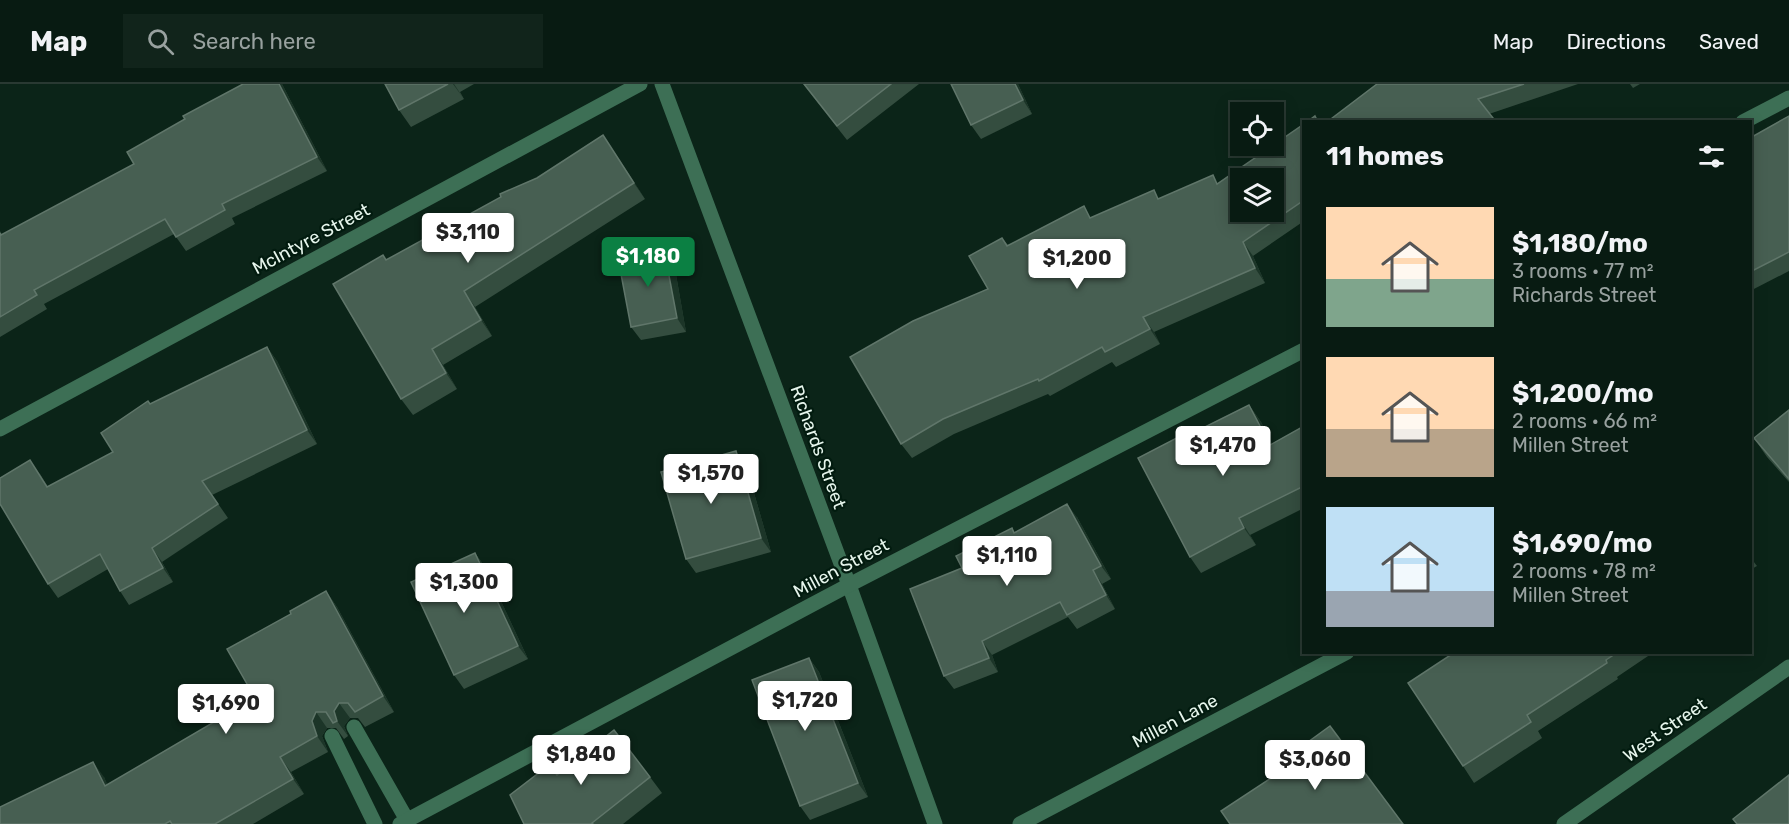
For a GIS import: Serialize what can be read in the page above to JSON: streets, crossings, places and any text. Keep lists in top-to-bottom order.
{
  "streets": {
    "street": [
      "McIntyre Street",
      "Richards Street",
      "Millen Street",
      "Millen Lane",
      "West Street"
    ]
  },
  "crossings": [
    ["Richards Street", "Millen Street"]
  ],
  "page": {
    "header": "Map",
    "search": "Search here",
    "nav": ["Map", "Directions", "Saved"],
    "heading": "11 homes",
    "list": [
      {
        "name": "$1,180/mo",
        "note": "3 rooms · 77 m² · Richards Street"
      },
      {
        "name": "$1,200/mo",
        "note": "2 rooms · 66 m² · Millen Street"
      },
      {
        "name": "$1,690/mo",
        "note": "2 rooms · 78 m² · Millen Street"
      }
    ],
    "price": [
      "$3,110",
      "$1,180",
      "$1,200",
      "$1,470",
      "$1,570",
      "$1,110",
      "$1,300",
      "$1,720",
      "$1,690",
      "$1,840",
      "$3,060"
    ]
  }
}
